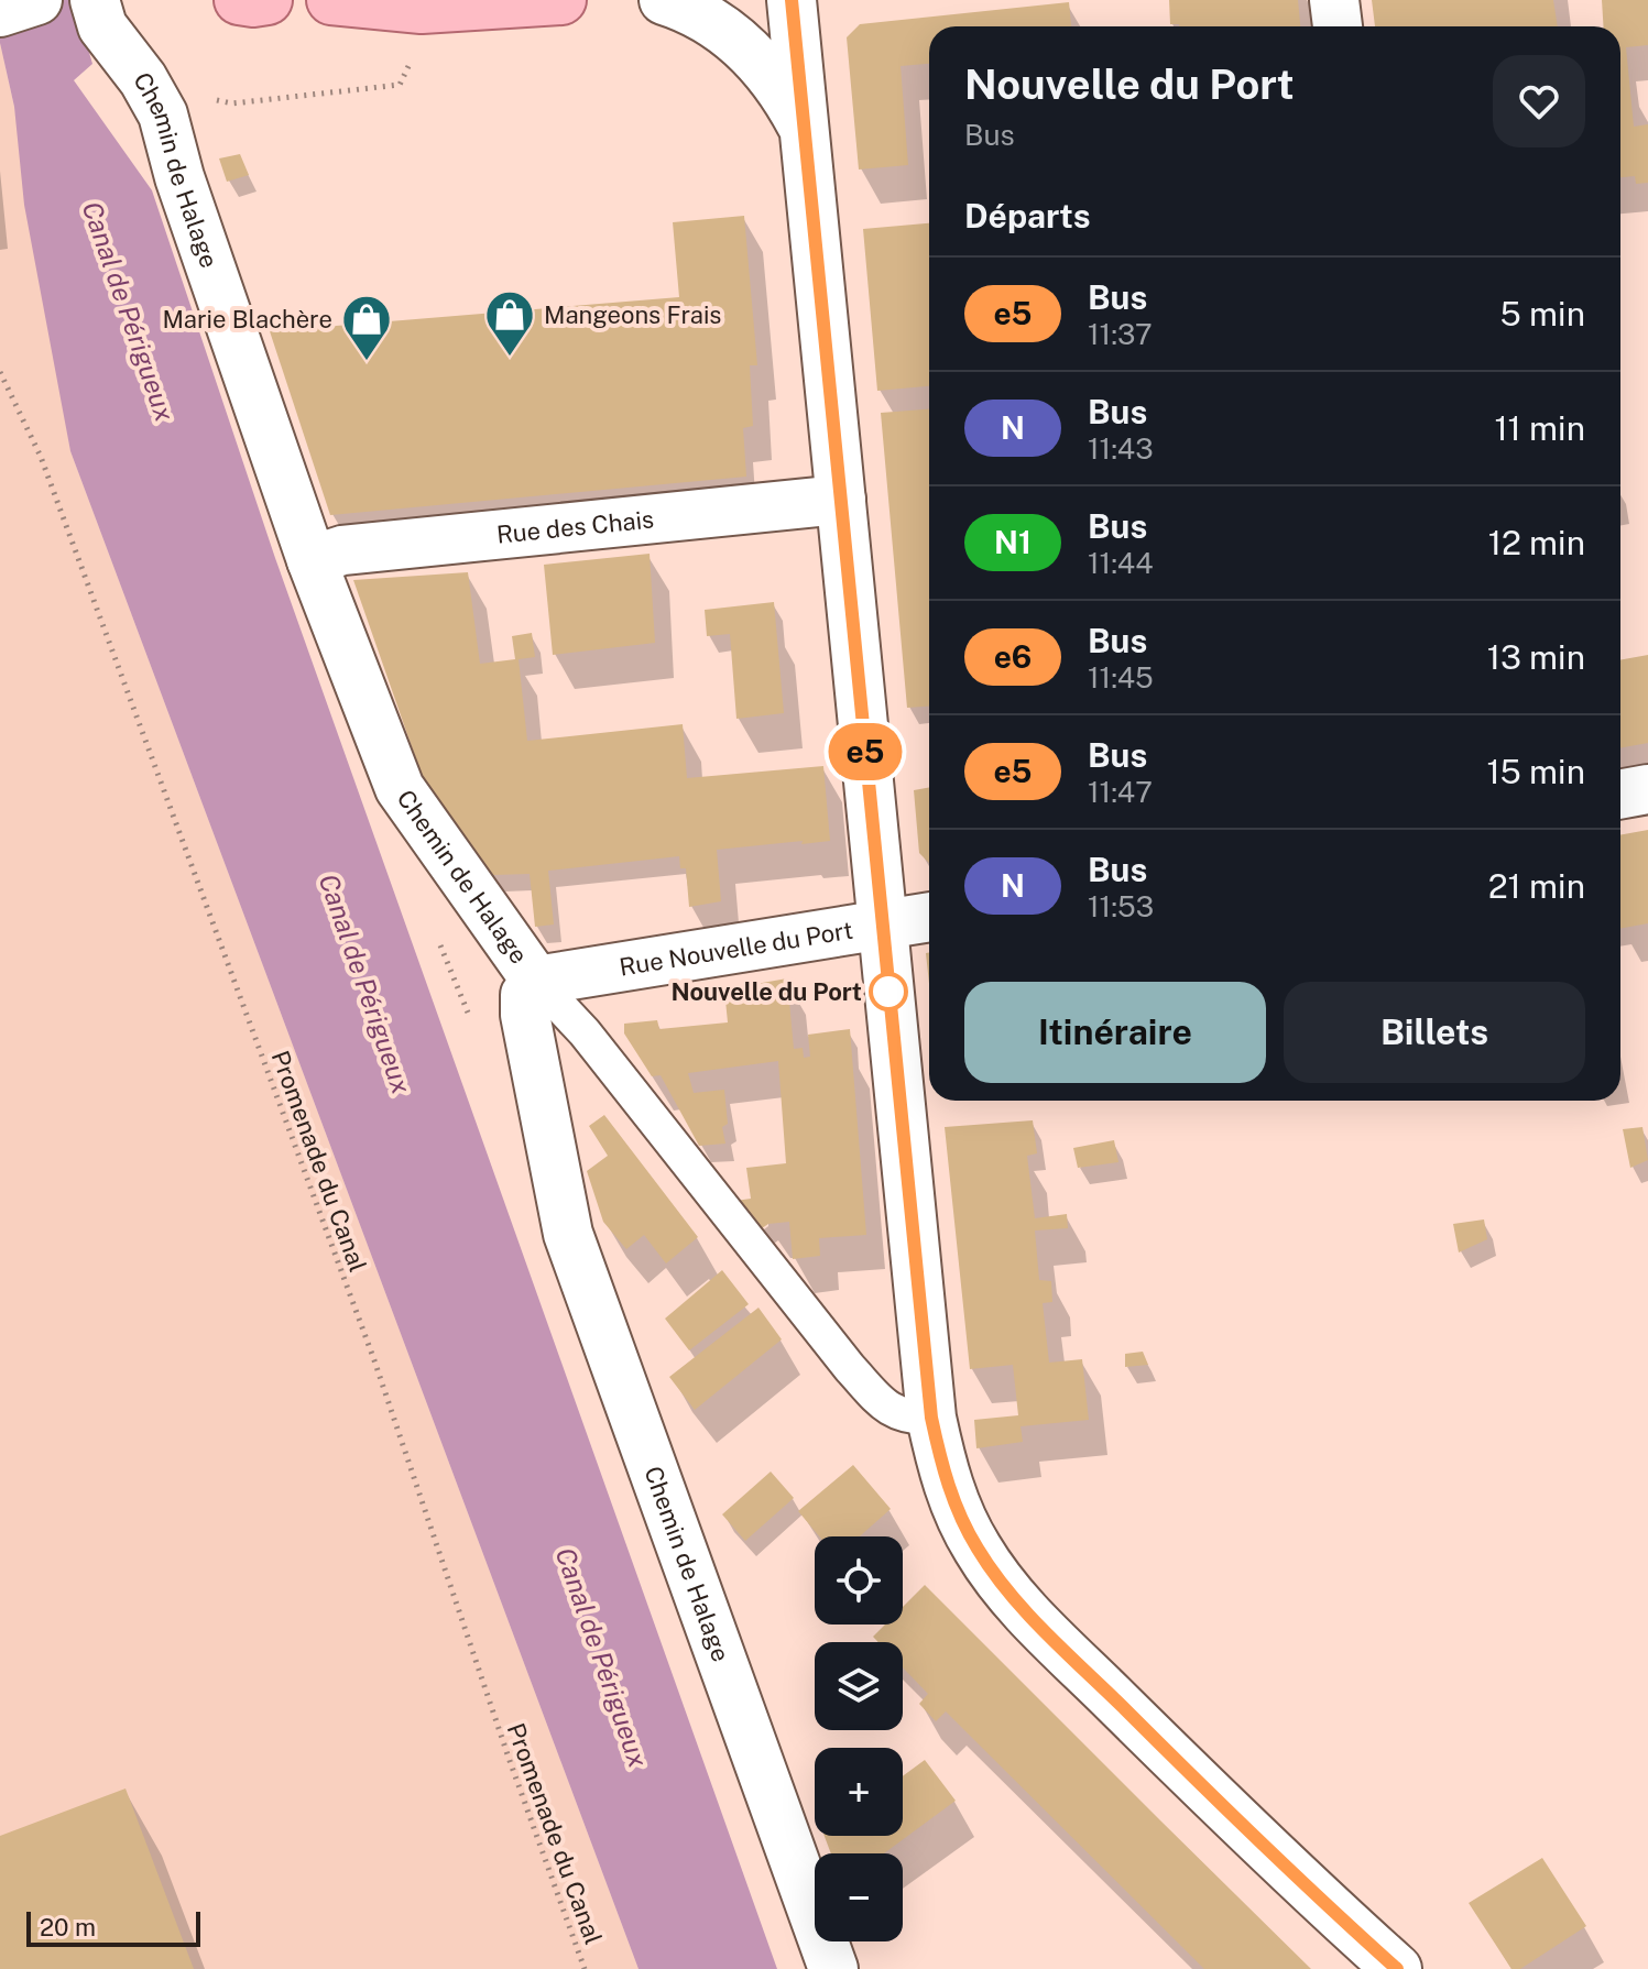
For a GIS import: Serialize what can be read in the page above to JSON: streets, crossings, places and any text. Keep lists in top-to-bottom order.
{
  "streets": {
    "street": ["Chemin de Halage", "Rue des Chais", "Rue Nouvelle du Port"],
    "path": ["Promenade du Canal"]
  },
  "crossings": [
    ["Chemin de Halage", "Rue des Chais"],
    ["Chemin de Halage", "Rue Nouvelle du Port"]
  ],
  "water": ["Canal de Périgueux"],
  "places": {
    "shop": ["Mangeons Frais", "Marie Blachère"],
    "other": ["Nouvelle du Port"]
  },
  "lines": ["bus line e5"],
  "scale_bar": "20 m",
  "page": {
    "on_map": "e5",
    "heading": [
      ["Nouvelle du Port", "Bus"],
      "Départs"
    ],
    "list": [
      {
        "mark": "e5",
        "name": "Bus",
        "note": "11:37",
        "value": "5 min"
      },
      {
        "mark": "N",
        "name": "Bus",
        "note": "11:43",
        "value": "11 min"
      },
      {
        "mark": "N1",
        "name": "Bus",
        "note": "11:44",
        "value": "12 min"
      },
      {
        "mark": "e6",
        "name": "Bus",
        "note": "11:45",
        "value": "13 min"
      },
      {
        "mark": "e5",
        "name": "Bus",
        "note": "11:47",
        "value": "15 min"
      },
      {
        "mark": "N",
        "name": "Bus",
        "note": "11:53",
        "value": "21 min"
      }
    ],
    "buttons": ["Itinéraire", "Billets"],
    "map_buttons": ["+", "−"],
    "scale": "20 m"
  }
}
